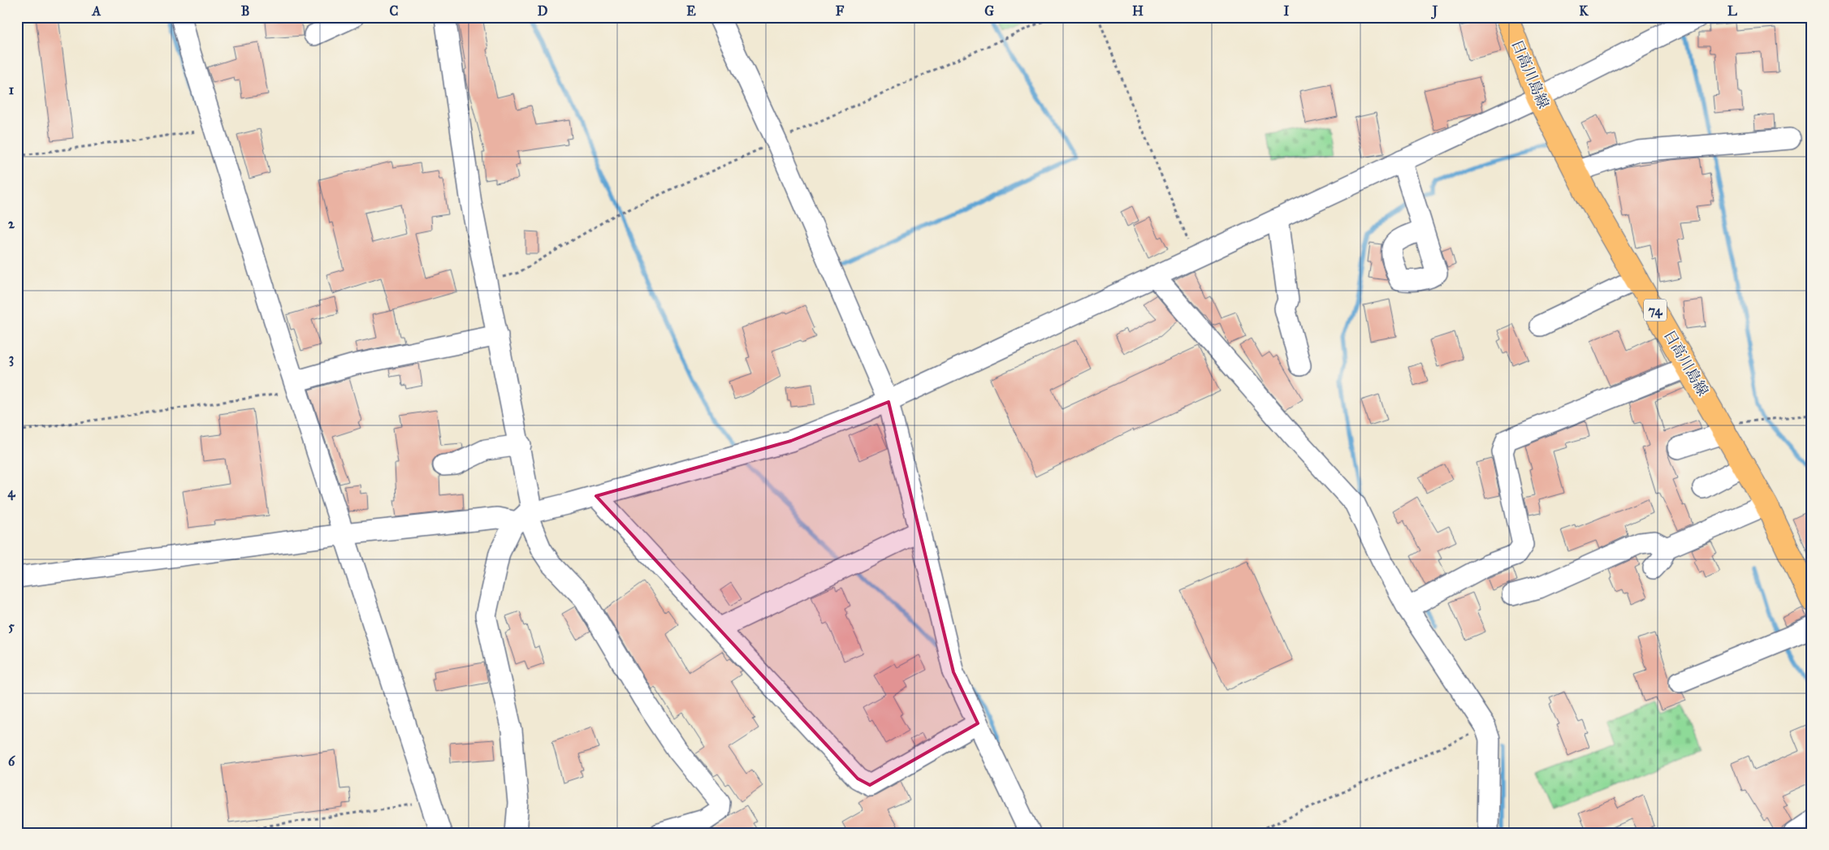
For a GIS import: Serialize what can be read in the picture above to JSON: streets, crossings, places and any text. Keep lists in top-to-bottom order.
{
  "streets": {
    "main road": ["日高川島線", "74"]
  },
  "grid": {
    "columns": [
      "A",
      "B",
      "C",
      "D",
      "E",
      "F",
      "G",
      "H",
      "I",
      "J",
      "K",
      "L"
    ],
    "rows": [
      "1",
      "2",
      "3",
      "4",
      "5",
      "6"
    ]
  }
}
